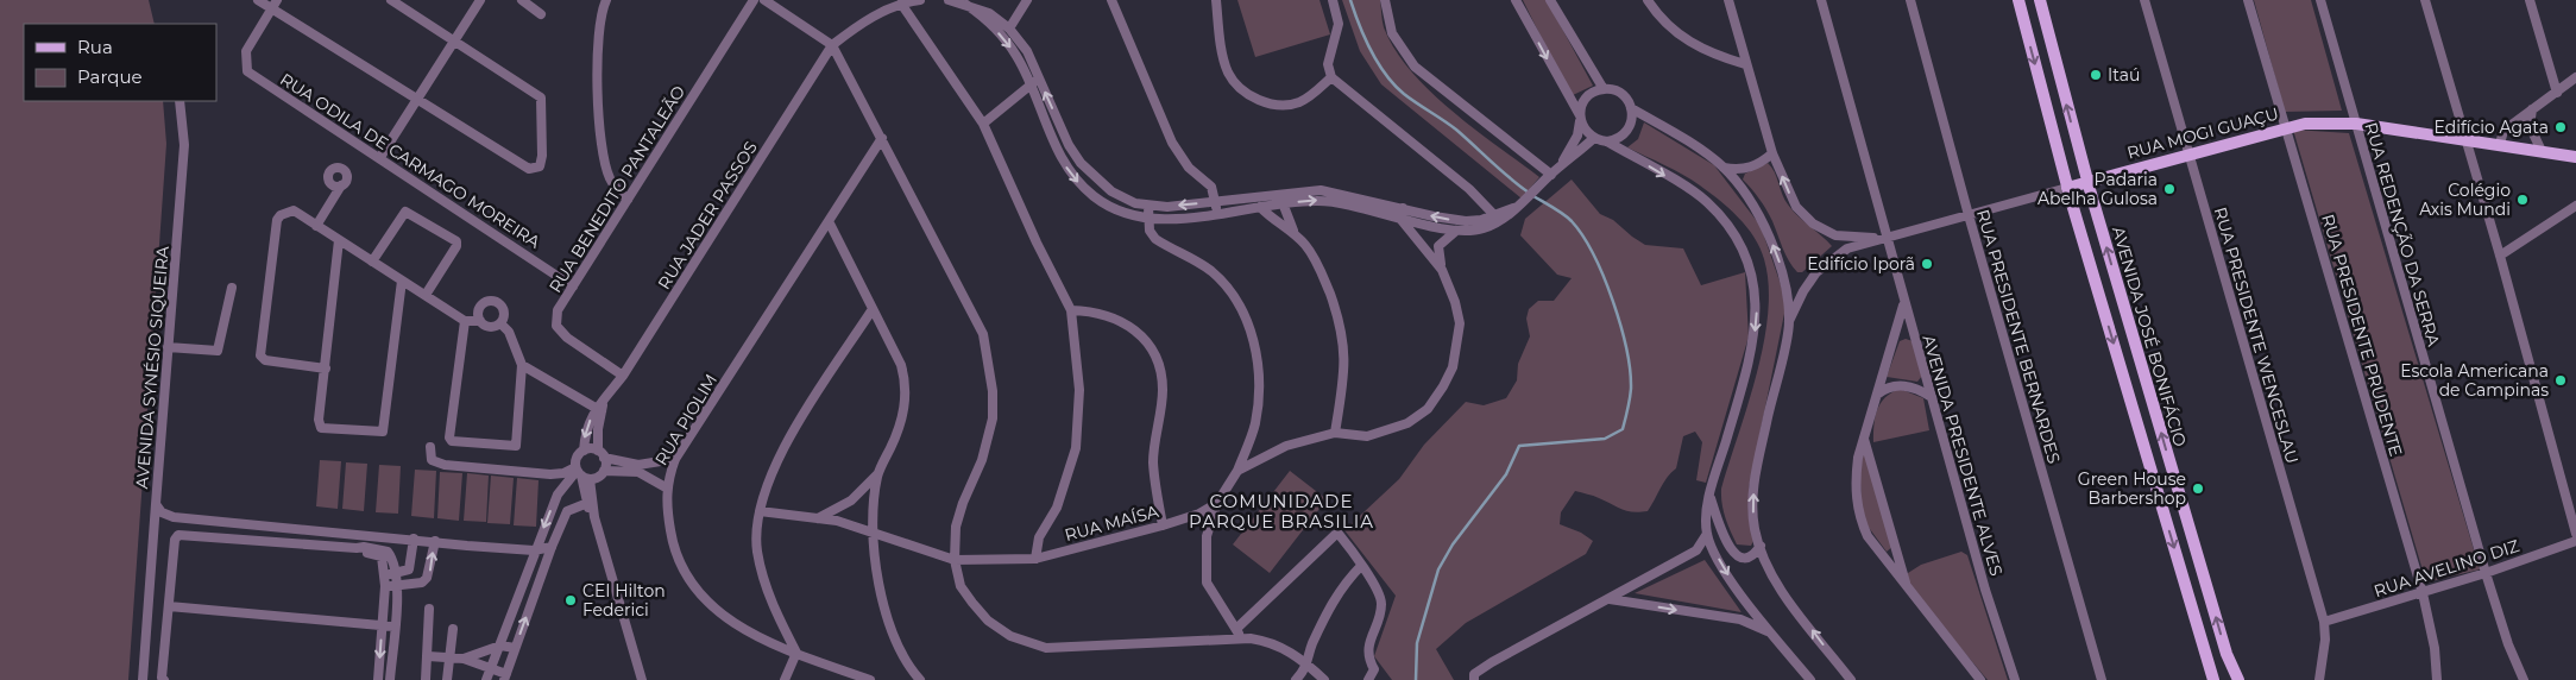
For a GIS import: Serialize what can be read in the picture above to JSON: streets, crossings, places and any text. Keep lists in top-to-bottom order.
{
  "streets": {
    "main road": ["RUA MOGI GUAÇU", "AVENIDA JOSÉ BONIFÁCIO"],
    "street": [
      "RUA ODILA DE CARMAGO MOREIRA",
      "RUA BENEDITO PANTALEÃO",
      "RUA JADER PASSOS",
      "RUA REDENÇÃO DA SERRA",
      "RUA PRESIDENTE WENCESLAU",
      "RUA PRESIDENTE PRUDENTE",
      "RUA PRESIDENTE BERNARDES",
      "AVENIDA SYNÉSIO SIQUEIRA",
      "RUA PIOLIM",
      "AVENIDA PRESIDENTE ALVES",
      "RUA MAÍSA",
      "RUA AVELINO DIZ"
    ]
  },
  "crossings": [
    ["RUA MOGI GUAÇU", "RUA REDENÇÃO DA SERRA"],
    ["RUA MOGI GUAÇU", "RUA PRESIDENTE WENCESLAU"],
    ["RUA MOGI GUAÇU", "RUA PRESIDENTE PRUDENTE"],
    ["RUA MOGI GUAÇU", "RUA PRESIDENTE BERNARDES"],
    ["RUA MOGI GUAÇU", "AVENIDA JOSÉ BONIFÁCIO"],
    ["RUA MOGI GUAÇU", "AVENIDA PRESIDENTE ALVES"],
    ["RUA ODILA DE CARMAGO MOREIRA", "RUA BENEDITO PANTALEÃO"],
    ["RUA BENEDITO PANTALEÃO", "RUA JADER PASSOS"],
    ["RUA REDENÇÃO DA SERRA", "RUA AVELINO DIZ"],
    ["RUA PRESIDENTE WENCESLAU", "RUA AVELINO DIZ"],
    ["RUA PRESIDENTE PRUDENTE", "RUA AVELINO DIZ"]
  ],
  "districts": ["COMUNIDADE PARQUE BRASILIA"],
  "places": [
    "Itaú",
    "Edifício Agata",
    "Padaria Abelha Gulosa",
    "Colégio Axis Mundi",
    "Edifício Iporã",
    "Escola Americana de Campinas",
    "Green House Barbershop",
    "CEI Hilton Federici"
  ],
  "legend": ["Rua", "Parque"]
}
